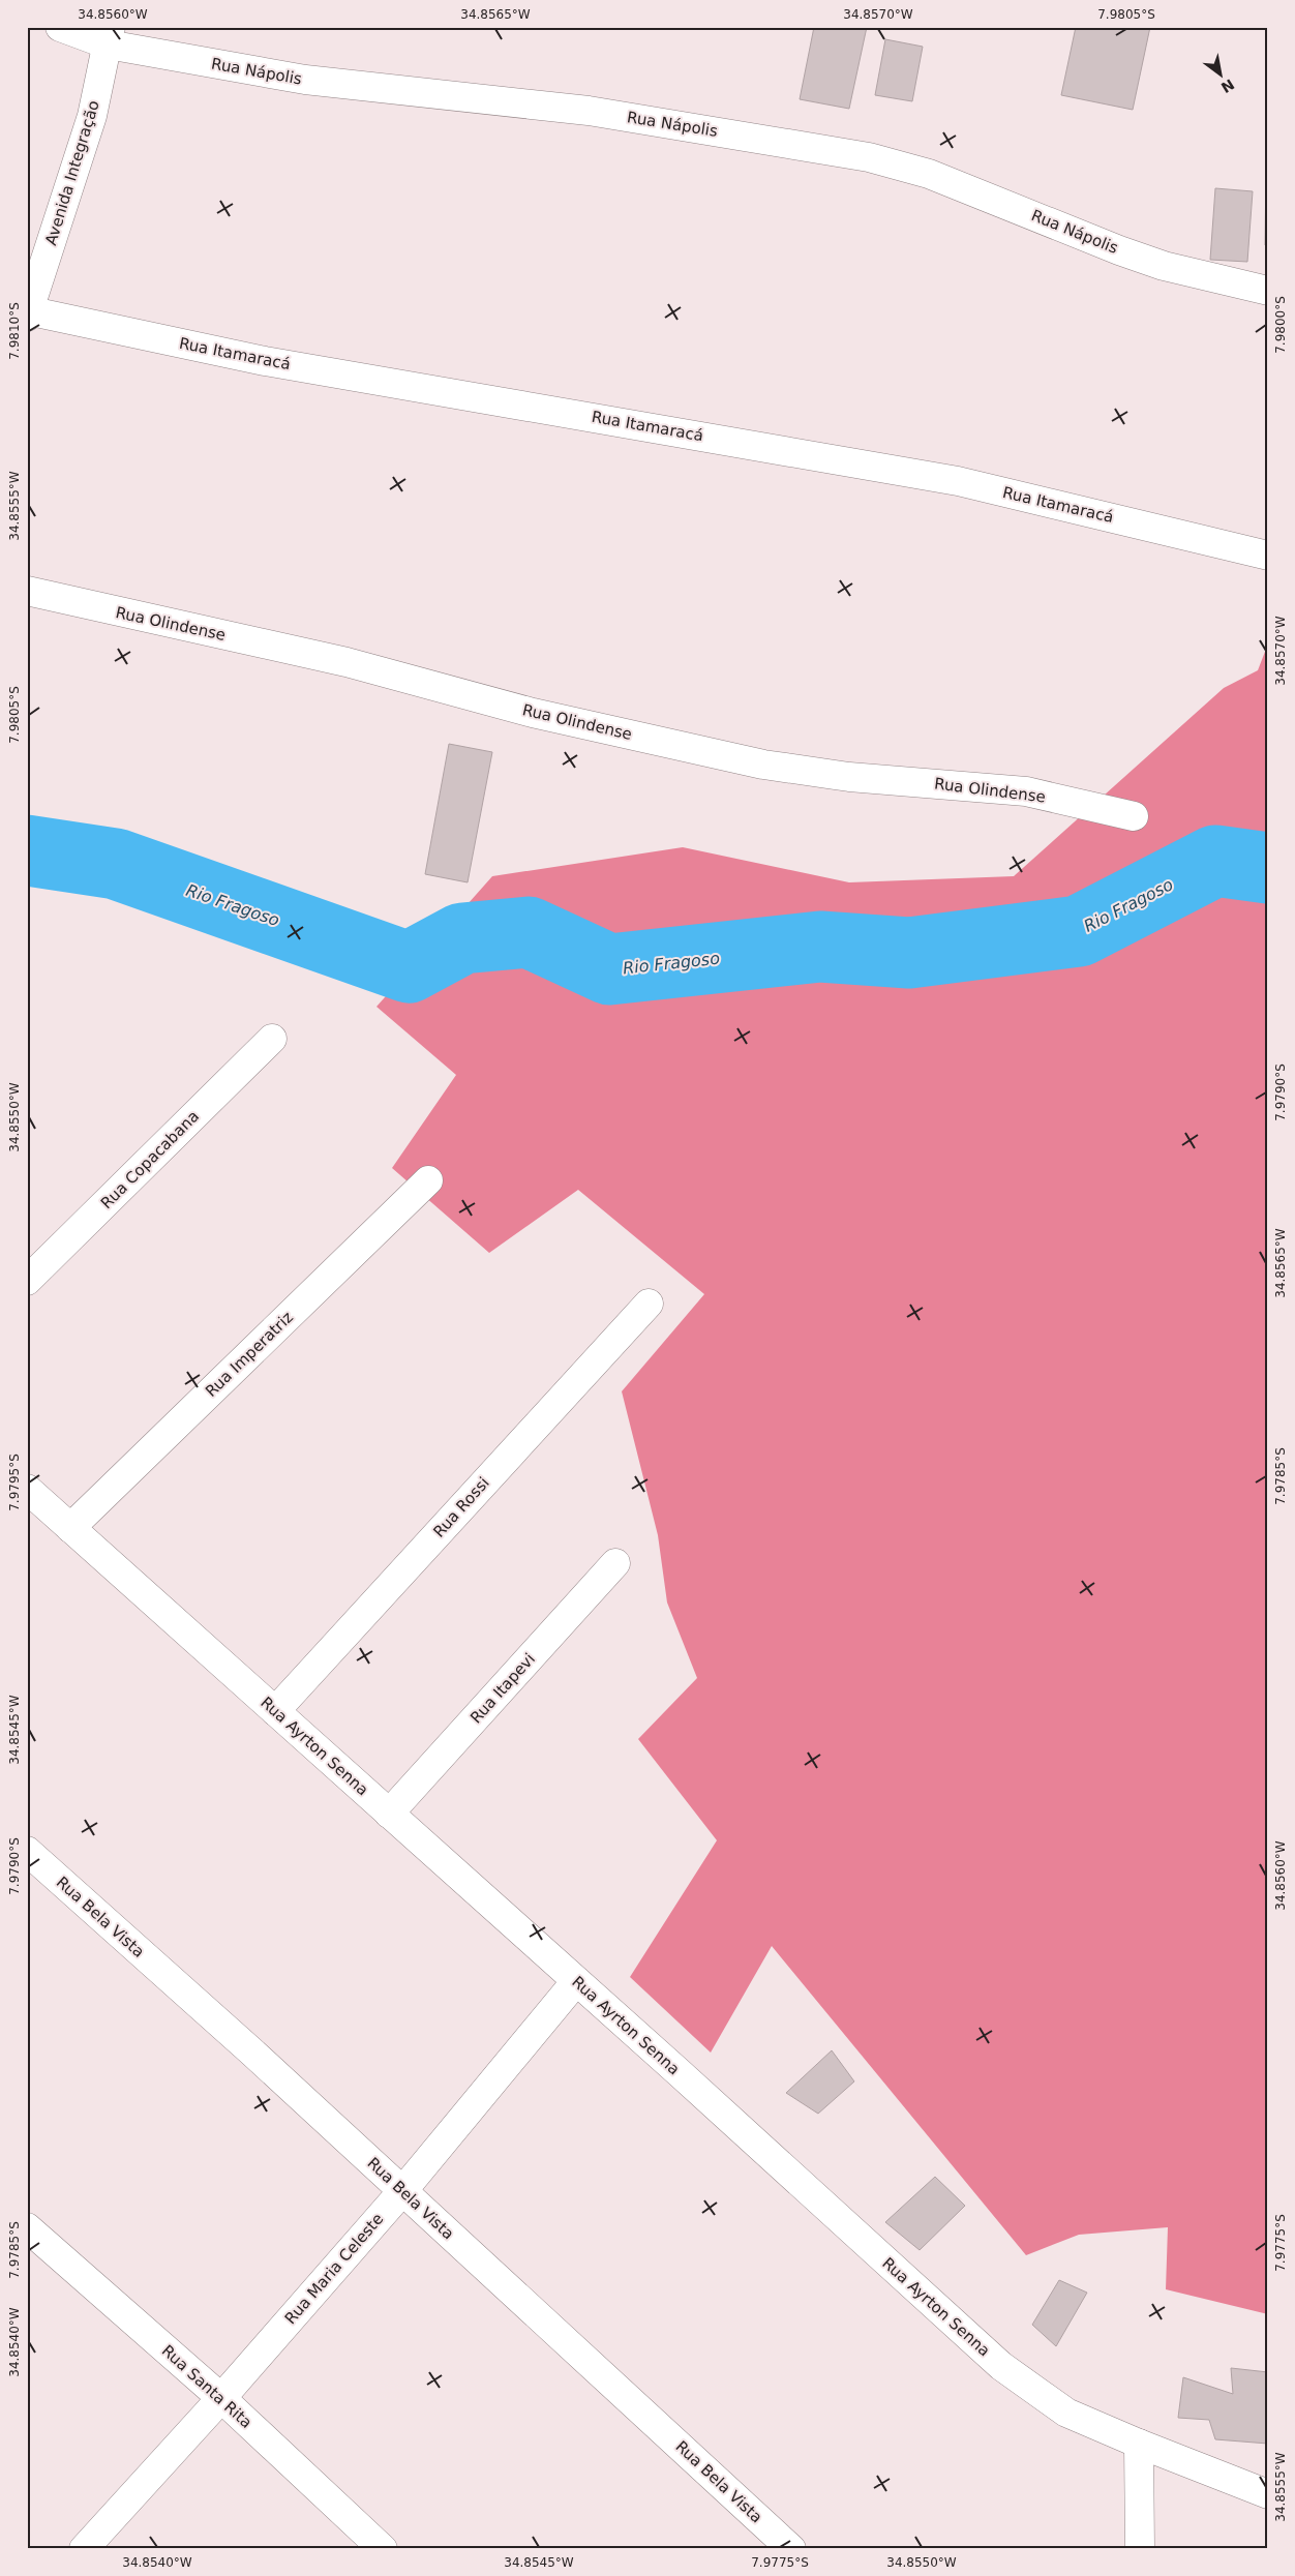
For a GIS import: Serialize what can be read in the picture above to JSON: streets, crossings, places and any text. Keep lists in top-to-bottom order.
{
  "streets": {
    "street": [
      "Rua Nápolis",
      "Avenida Integração",
      "Rua Itamaracá",
      "Rua Olindense",
      "Rua Copacabana",
      "Rua Imperatriz",
      "Rua Rossi",
      "Rua Itapevi",
      "Rua Ayrton Senna",
      "Rua Bela Vista",
      "Rua Maria Celeste",
      "Rua Santa Rita"
    ]
  },
  "crossings": [
    ["Rua Nápolis", "Avenida Integração"],
    ["Avenida Integração", "Rua Itamaracá"],
    ["Rua Imperatriz", "Rua Ayrton Senna"],
    ["Rua Rossi", "Rua Ayrton Senna"],
    ["Rua Itapevi", "Rua Ayrton Senna"],
    ["Rua Ayrton Senna", "Rua Maria Celeste"],
    ["Rua Bela Vista", "Rua Maria Celeste"],
    ["Rua Maria Celeste", "Rua Santa Rita"]
  ],
  "water": ["Rio Fragoso"],
  "north": "bottom right",
  "coordinates": [
    "34.8560°W",
    "34.8565°W",
    "34.8570°W",
    "7.9805°S",
    "7.9800°S",
    "7.9810°S",
    "34.8555°W",
    "7.9790°S",
    "34.8550°W",
    "7.9785°S",
    "7.9795°S",
    "34.8545°W",
    "7.9775°S",
    "34.8540°W"
  ]
}
